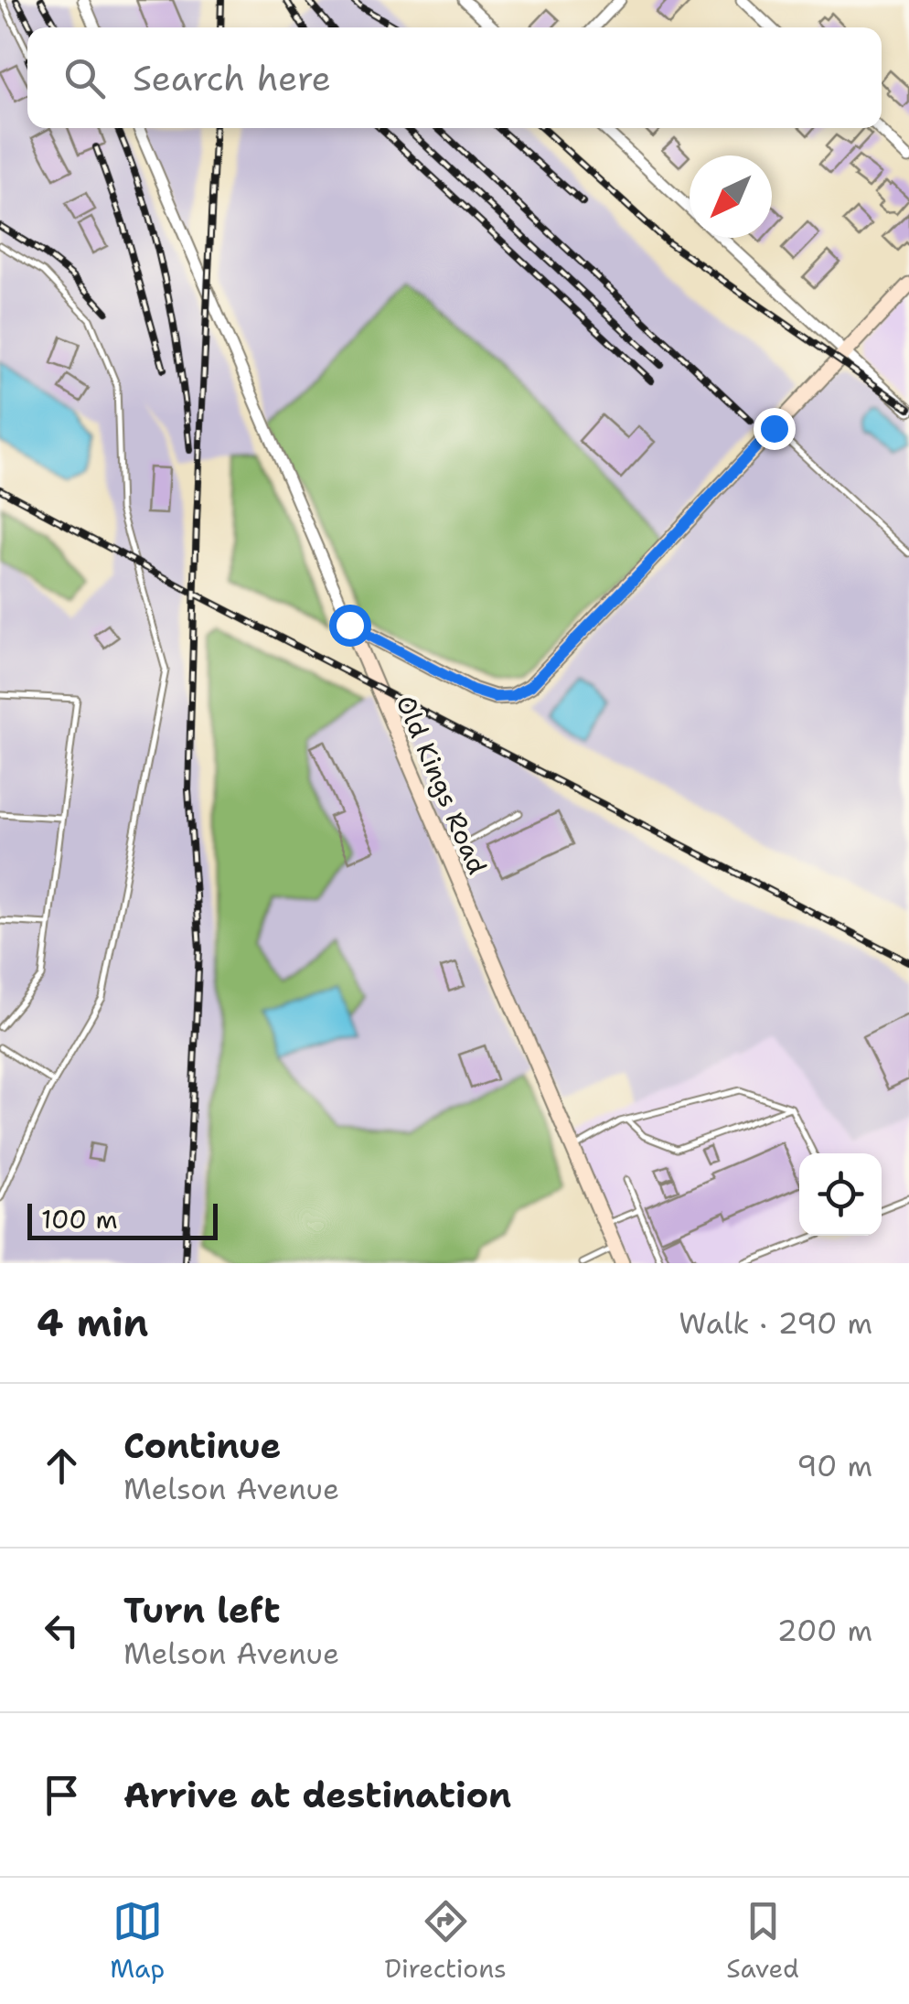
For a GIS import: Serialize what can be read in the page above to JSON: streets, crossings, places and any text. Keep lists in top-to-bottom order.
{
  "streets": {
    "street": ["Old Kings Road"]
  },
  "scale_bar": "100 m",
  "north": "bottom left",
  "page": {
    "search": "Search here",
    "scale": "100 m",
    "heading": ["4 min", "Walk · 290 m"],
    "list": [
      ["Continue", "Melson Avenue", "90 m"],
      ["Turn left", "Melson Avenue", "200 m"],
      "Arrive at destination"
    ],
    "nav": ["Map", "Directions", "Saved"]
  }
}
